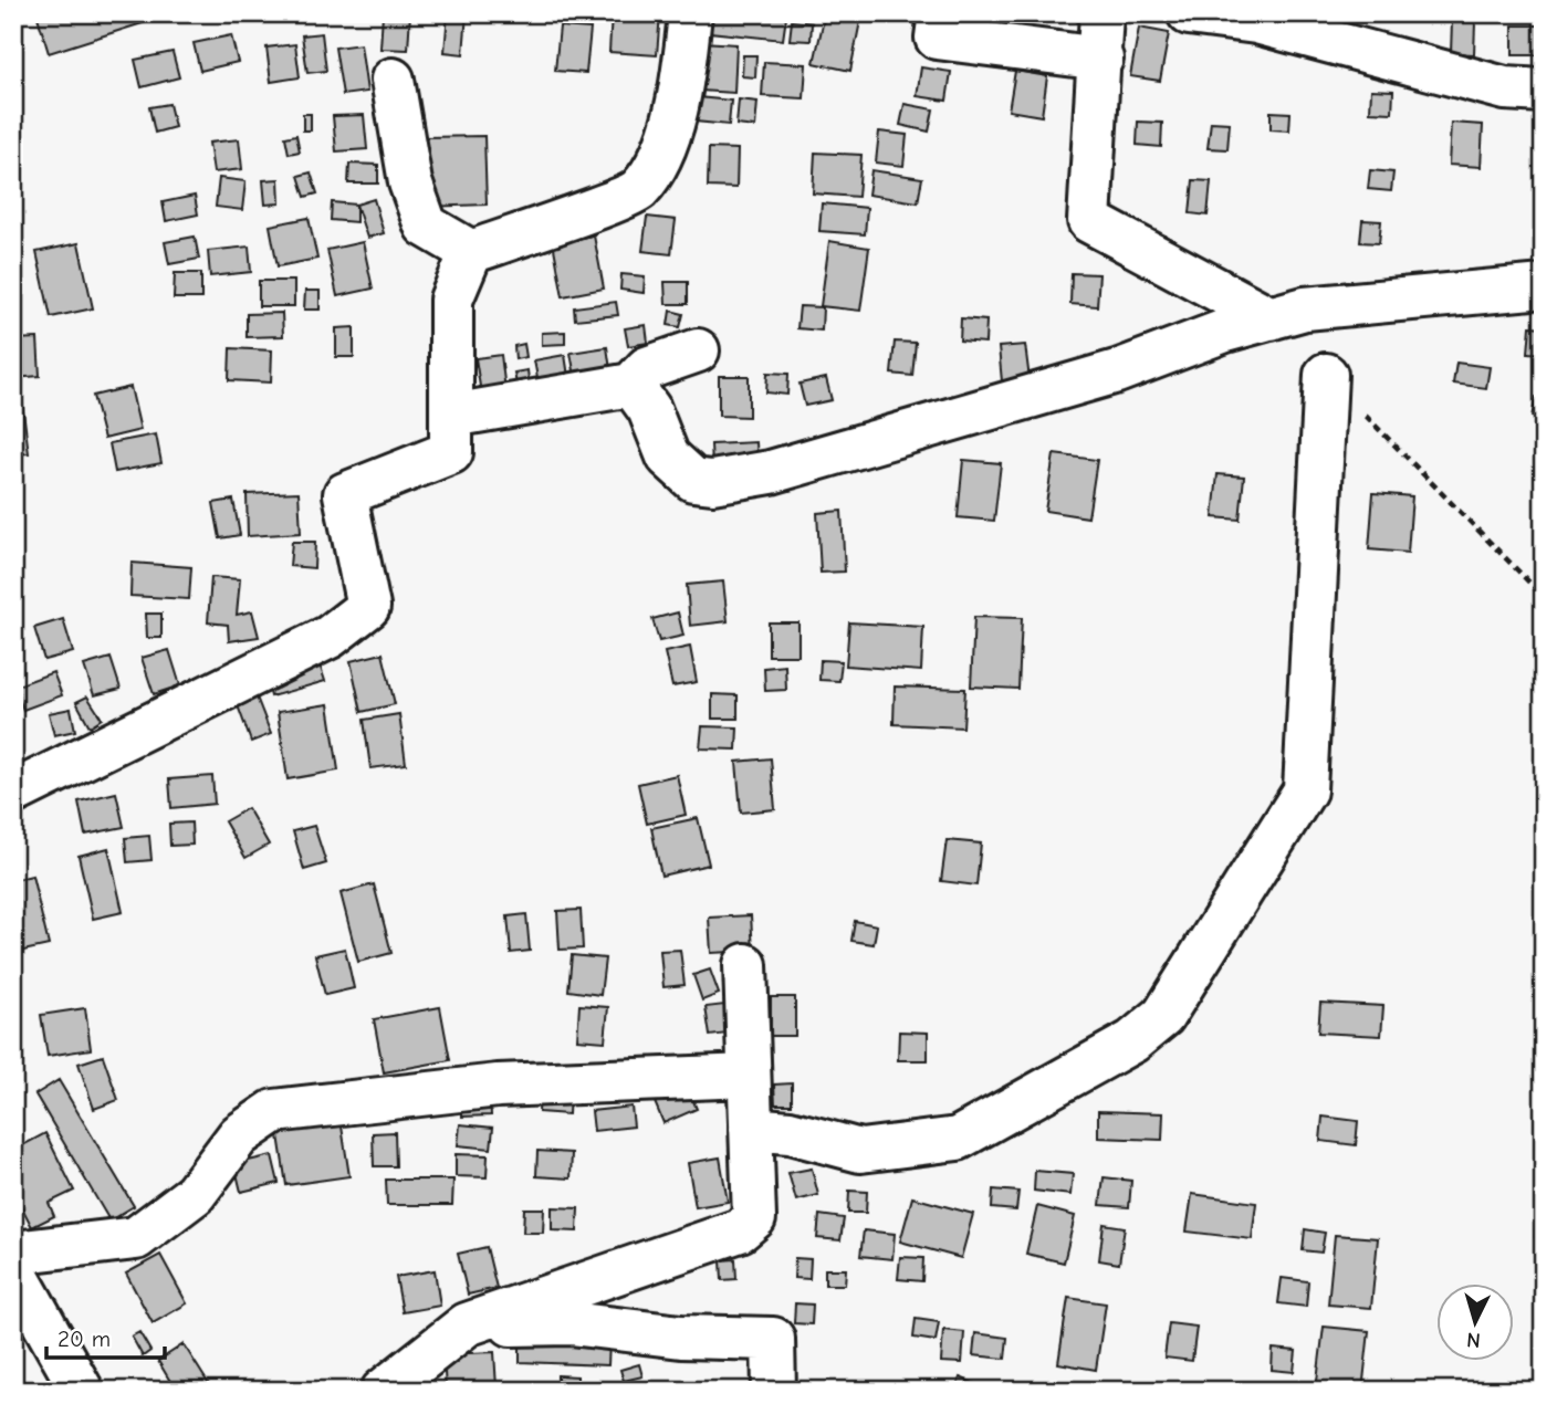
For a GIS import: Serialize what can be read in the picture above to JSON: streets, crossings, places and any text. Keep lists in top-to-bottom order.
{
  "scale_bar": "20 m",
  "north": "bottom"
}
